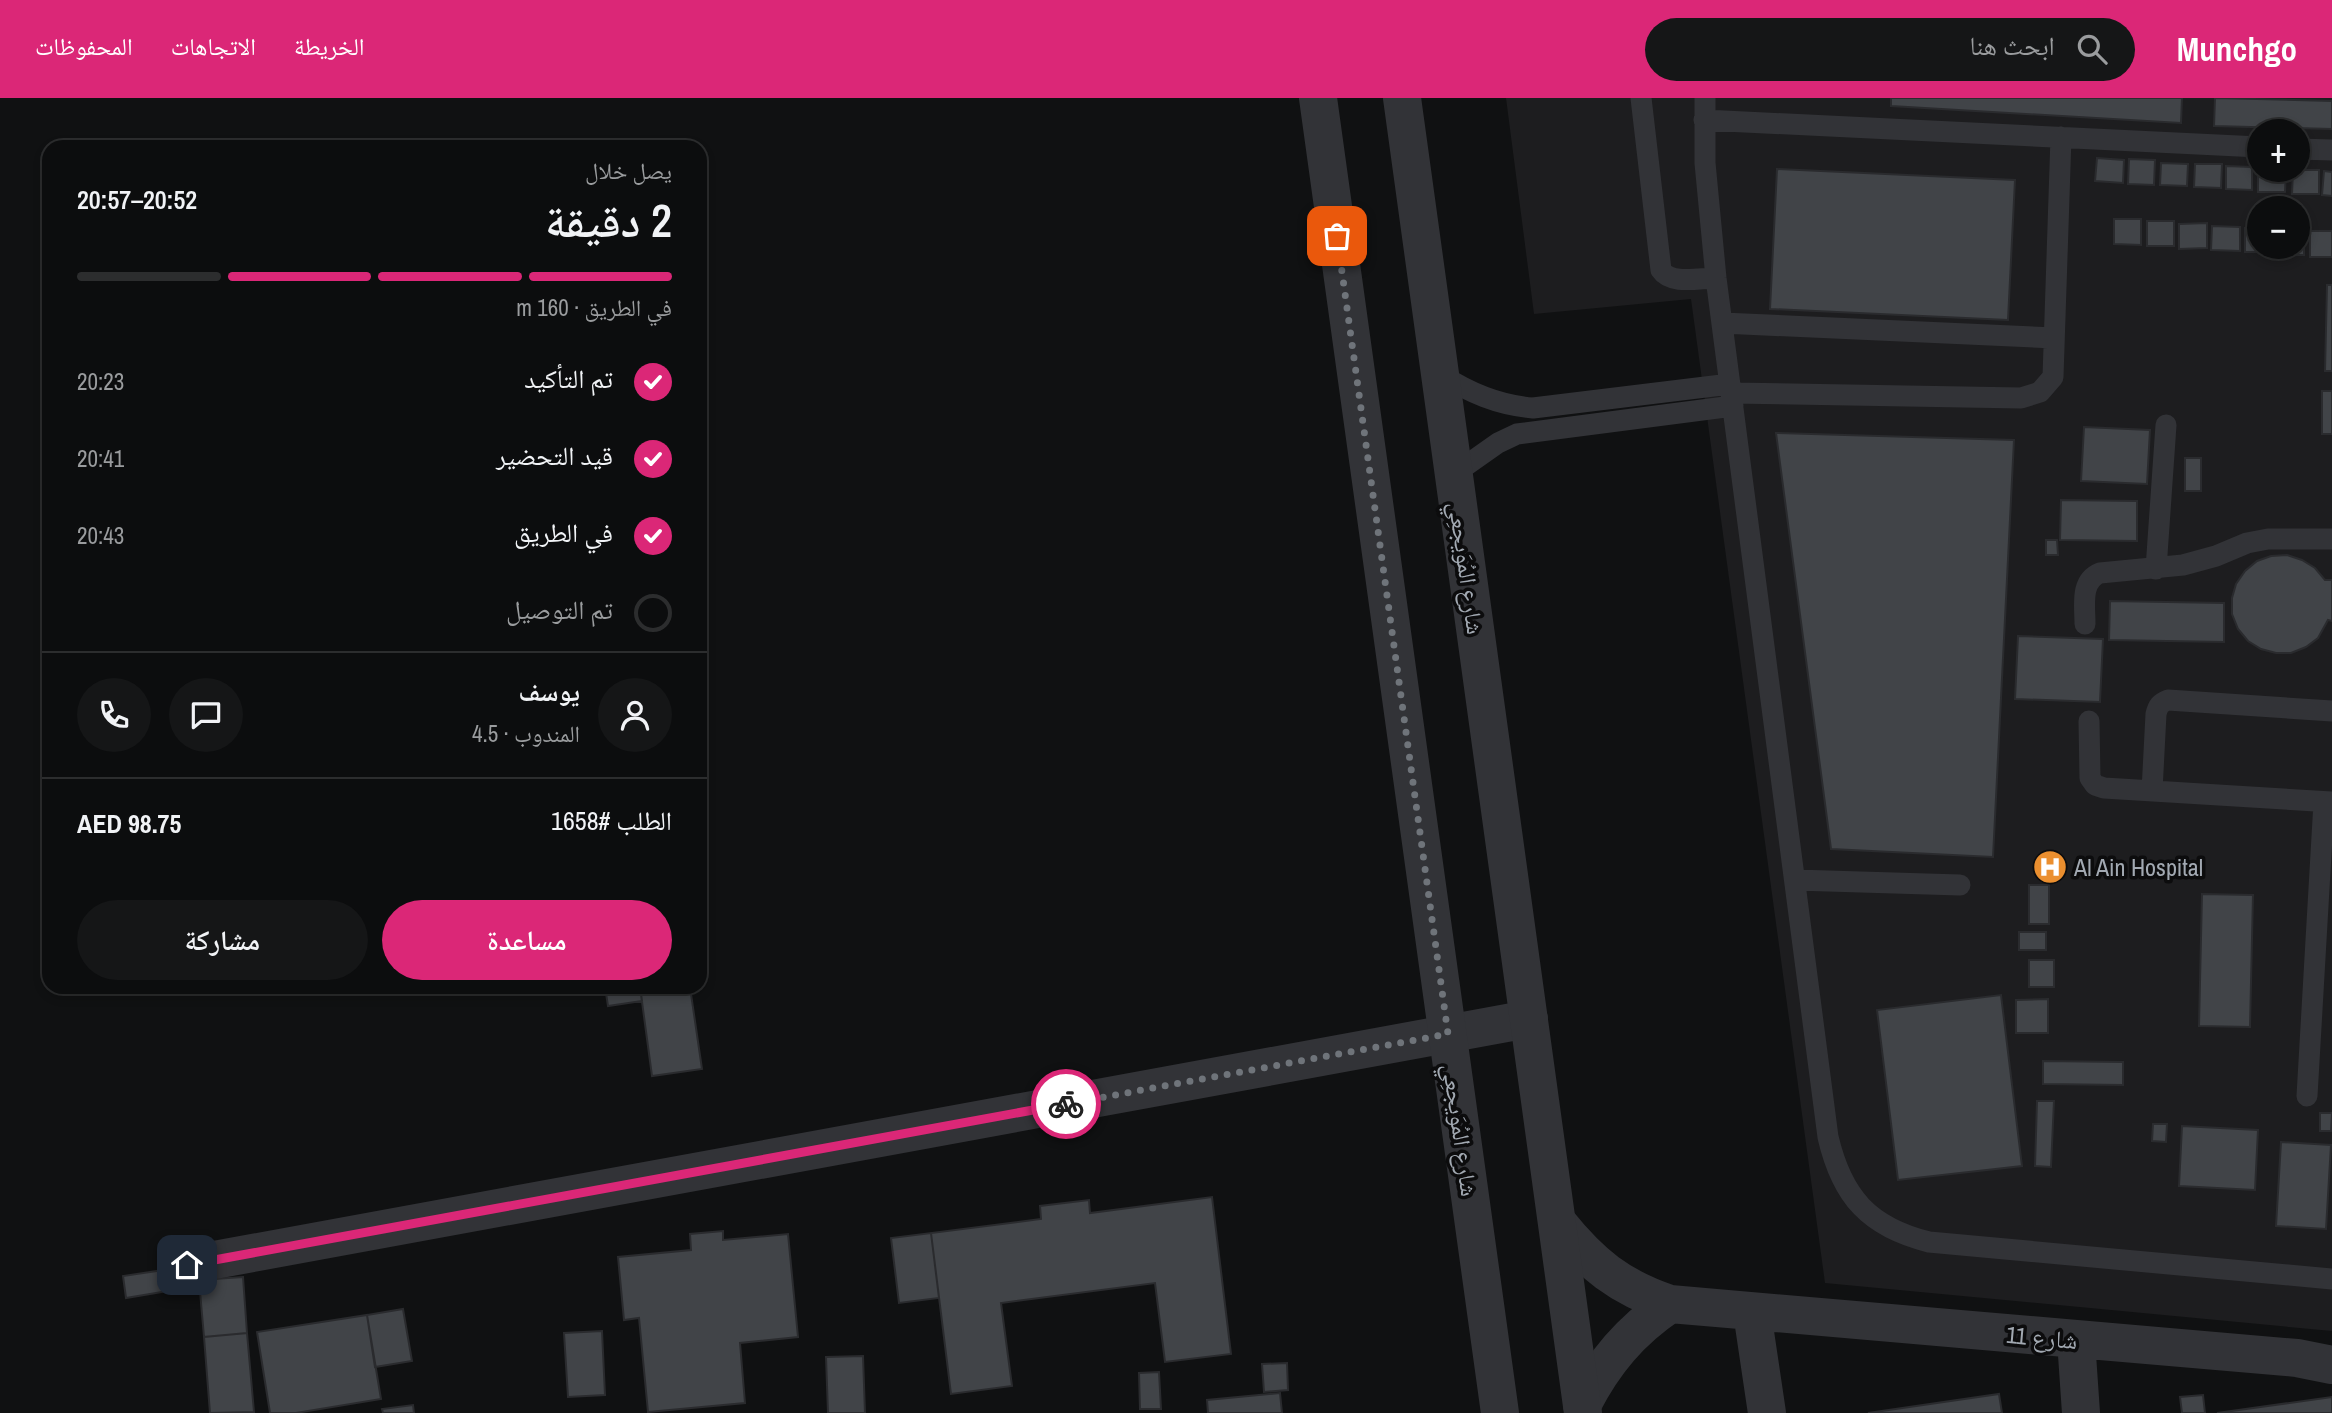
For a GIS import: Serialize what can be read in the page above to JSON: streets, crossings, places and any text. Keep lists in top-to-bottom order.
{
  "streets": {
    "street": ["شارع المُوَيجعِي", "شارع 11"]
  },
  "crossings": [
    ["شارع المُوَيجعِي", "شارع 11"]
  ],
  "places": {
    "hospital": ["Al Ain Hospital"]
  },
  "page": {
    "header": "Munchgo",
    "search": "ابحث هنا",
    "nav": ["الخريطة", "الاتجاهات", "المحفوظات"],
    "map_buttons": ["+", "−"],
    "heading": ["2 دقيقة", "يصل خلال", "20:52–20:57"],
    "panel": [
      "يوسف",
      "المندوب · 4.5",
      "الطلب #1658",
      "AED 98.75"
    ],
    "bar": "في الطريق · 160 m",
    "list": [
      ["تم التأكيد", "20:23"],
      ["قيد التحضير", "20:41"],
      ["في الطريق", "20:43"],
      "تم التوصيل"
    ],
    "buttons": ["مساعدة", "مشاركة"]
  }
}
